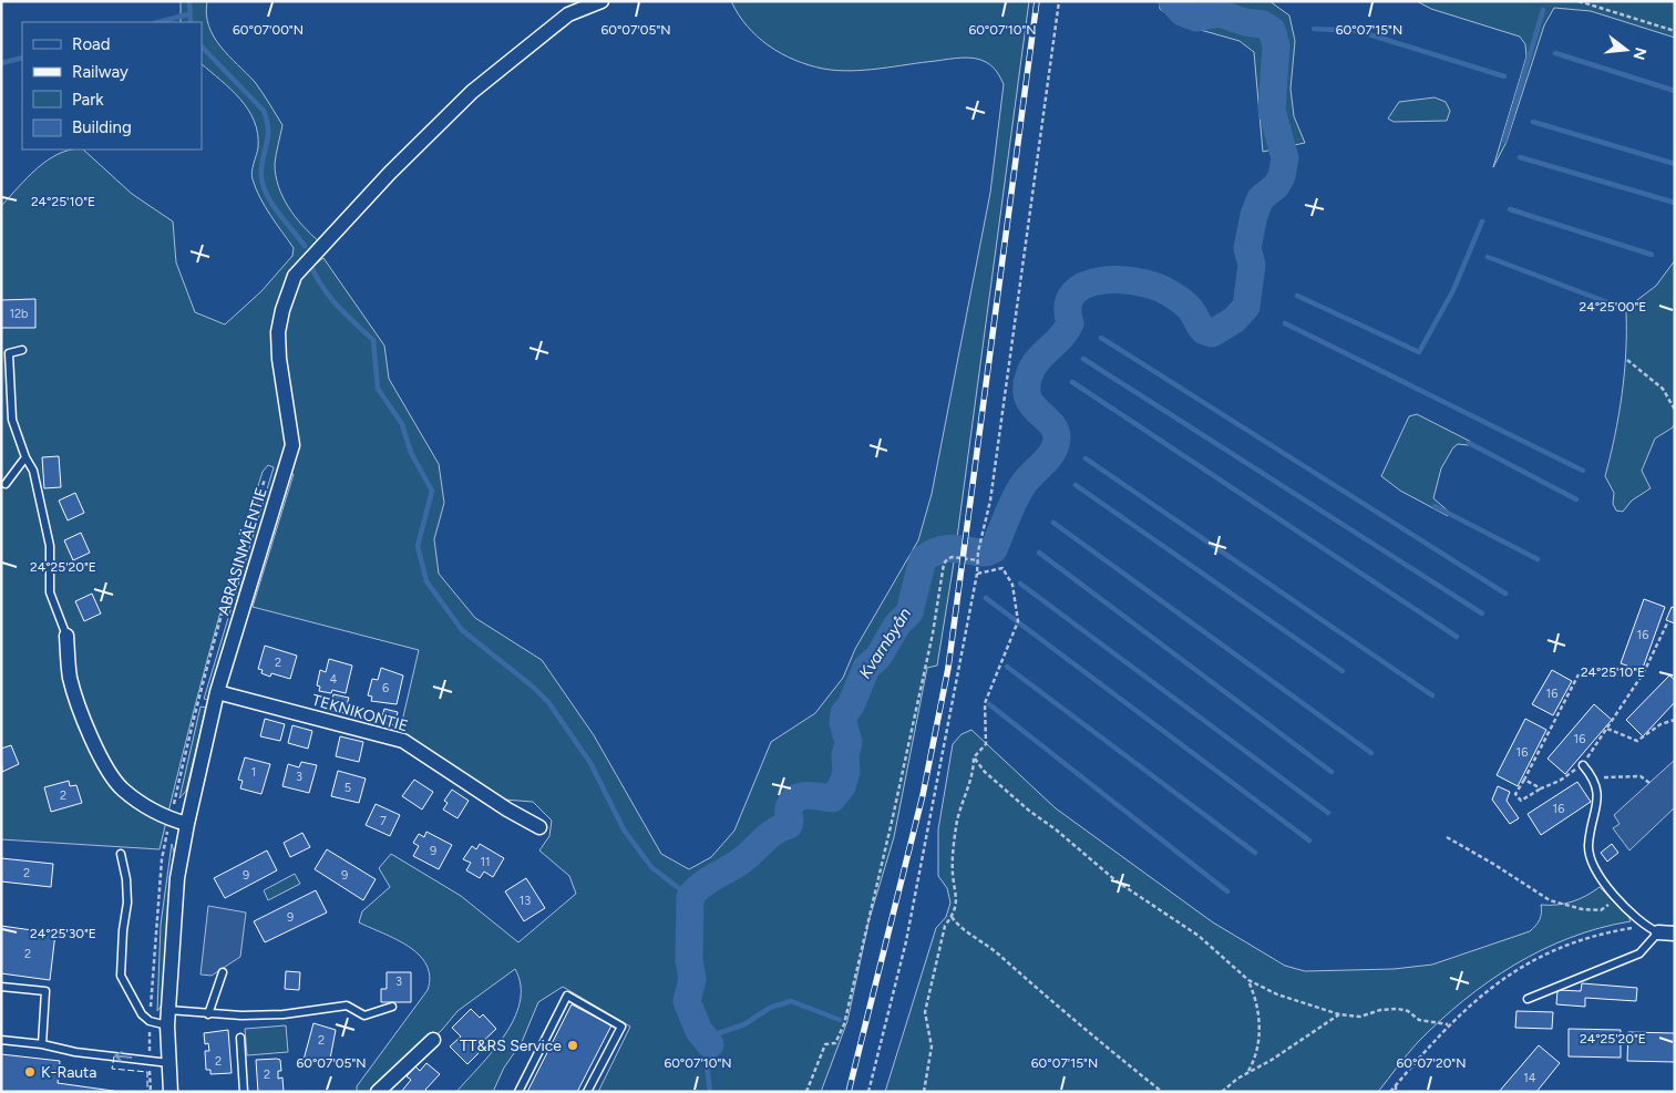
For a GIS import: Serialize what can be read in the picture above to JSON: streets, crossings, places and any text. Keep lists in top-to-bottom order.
{
  "streets": {
    "street": ["ABRASINMÄENTIE", "TEKNIKONTIE"]
  },
  "crossings": [
    ["ABRASINMÄENTIE", "TEKNIKONTIE"]
  ],
  "water": ["Kvarnbyån"],
  "places": ["TT&RS Service", "K-Rauta"],
  "house_numbers": [
    "12b",
    "16",
    "2",
    "4",
    "6",
    "16",
    "16",
    "16",
    "1",
    "3",
    "5",
    "2",
    "16",
    "7",
    "9",
    "11",
    "2",
    "9",
    "9",
    "13",
    "9",
    "2",
    "3",
    "2",
    "2",
    "2",
    "14"
  ],
  "legend": [
    "Road",
    "Railway",
    "Park",
    "Building"
  ],
  "north": "right",
  "coordinates": [
    "60°07'00\"N",
    "60°07'05\"N",
    "60°07'10\"N",
    "60°07'15\"N",
    "24°25'10\"E",
    "24°25'00\"E",
    "24°25'20\"E",
    "24°25'30\"E",
    "60°07'20\"N"
  ]
}
